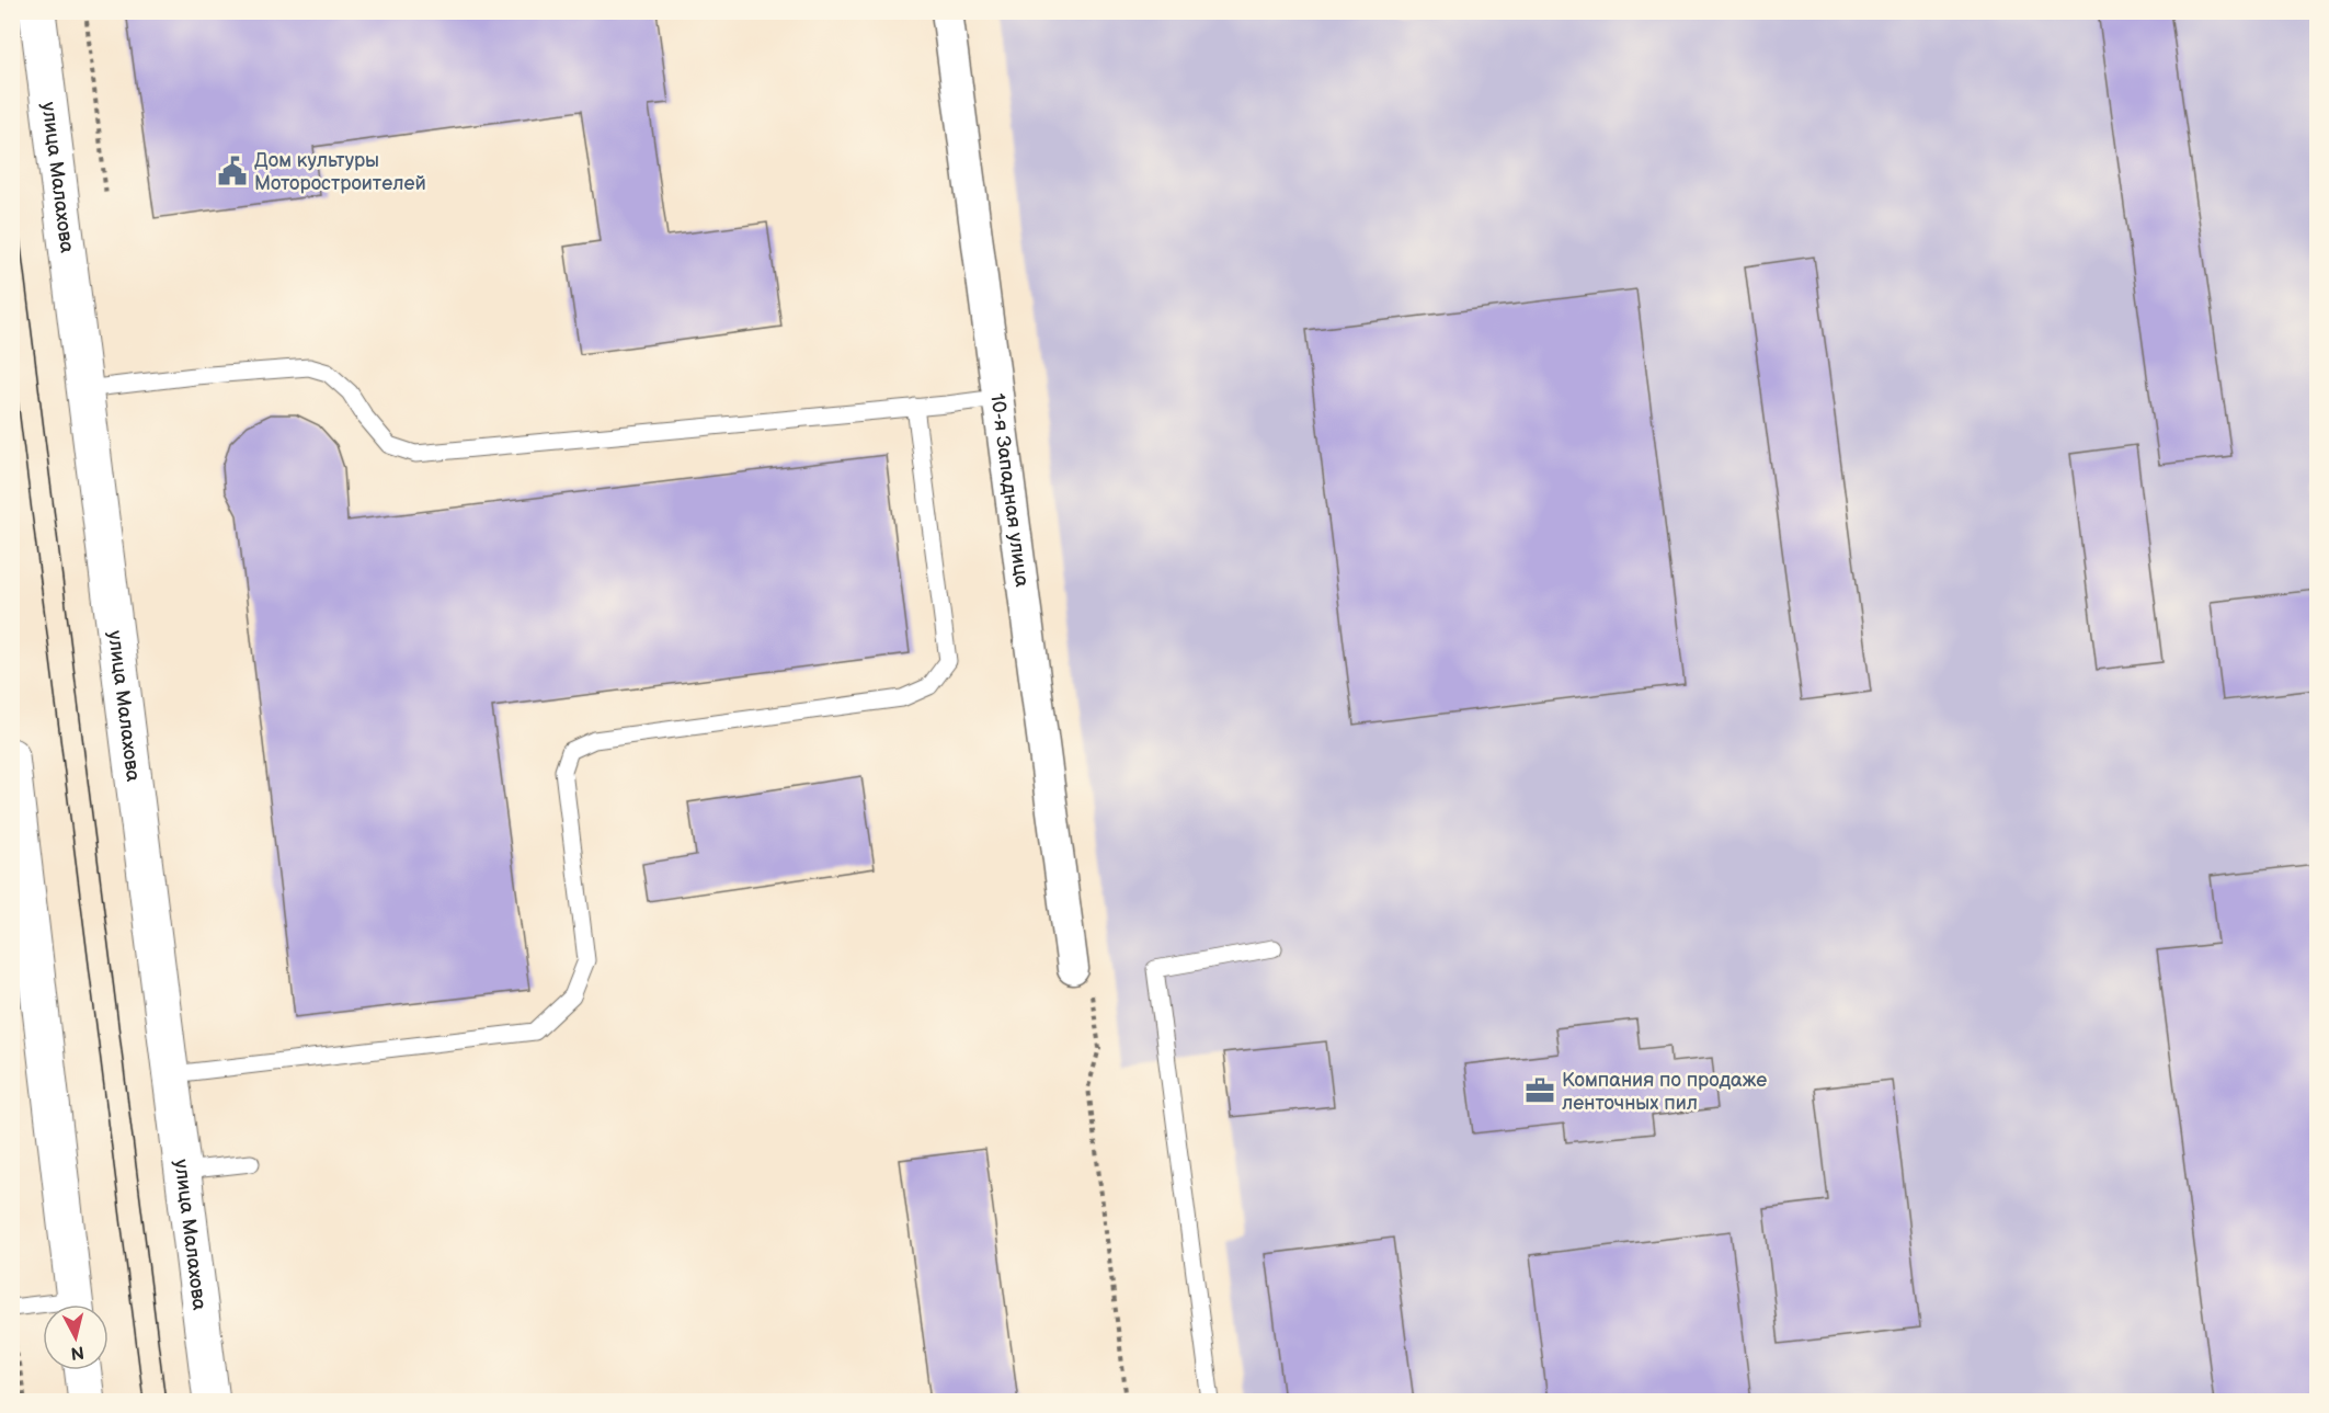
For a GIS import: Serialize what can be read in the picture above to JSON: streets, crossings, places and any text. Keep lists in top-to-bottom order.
{
  "streets": {
    "main road": ["улица Малахова"],
    "street": ["10-я Западная улица"]
  },
  "places": {
    "public building": ["Дом культуры Моторостроителей"],
    "office": ["Компания по продаже ленточных пил"]
  },
  "north": "bottom"
}
